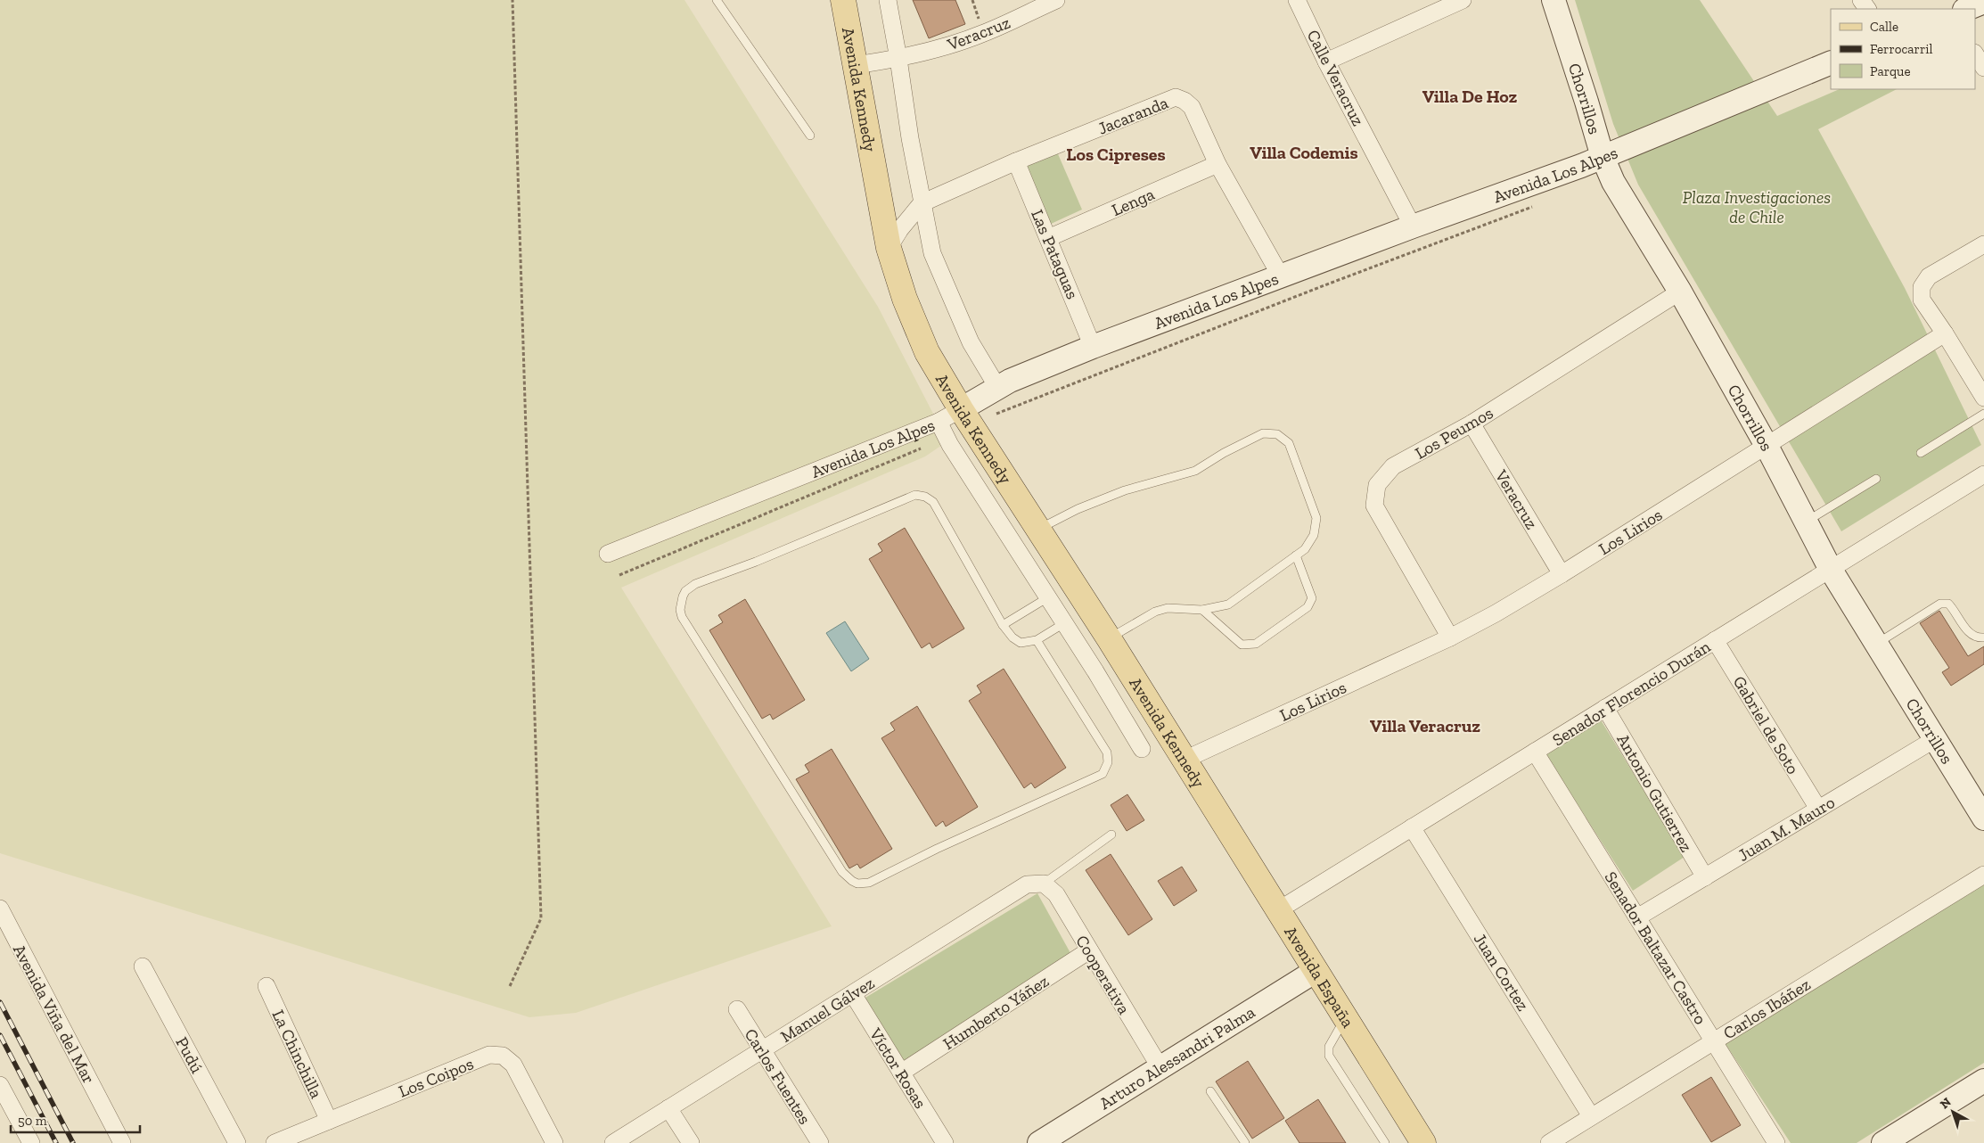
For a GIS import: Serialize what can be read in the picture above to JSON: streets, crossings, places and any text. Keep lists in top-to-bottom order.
{
  "streets": {
    "main road": ["Avenida Kennedy", "Avenida España"],
    "street": [
      "Veracruz",
      "Calle Veracruz",
      "Chorrillos",
      "Jacaranda",
      "Avenida Los Alpes",
      "Lenga",
      "Las Pataguas",
      "Los Peumos",
      "Los Lirios",
      "Senador Florencio Durán",
      "Gabriel de Soto",
      "Antonio Gutierrez",
      "Juan M. Mauro",
      "Senador Baltazar Castro",
      "Juan Cortez",
      "Cooperativa",
      "Carlos Ibáñez",
      "Manuel Gálvez",
      "Humberto Yáñez",
      "Avenida Viña del Mar",
      "La Chinchilla",
      "Pudú",
      "Arturo Alessandri Palma",
      "Víctor Rosas",
      "Carlos Fuentes",
      "Los Coipos"
    ]
  },
  "crossings": [
    ["Veracruz", "Avenida Kennedy"],
    ["Veracruz", "Los Peumos"],
    ["Veracruz", "Los Lirios"],
    ["Calle Veracruz", "Avenida Los Alpes"],
    ["Avenida Kennedy", "Avenida Los Alpes"],
    ["Avenida Kennedy", "Los Lirios"],
    ["Avenida Kennedy", "Avenida España"],
    ["Chorrillos", "Avenida Los Alpes"],
    ["Chorrillos", "Los Peumos"],
    ["Chorrillos", "Los Lirios"],
    ["Chorrillos", "Senador Florencio Durán"],
    ["Chorrillos", "Juan M. Mauro"],
    ["Jacaranda", "Avenida Los Alpes"],
    ["Jacaranda", "Lenga"],
    ["Jacaranda", "Las Pataguas"],
    ["Avenida Los Alpes", "Las Pataguas"],
    ["Lenga", "Las Pataguas"],
    ["Los Peumos", "Los Lirios"],
    ["Senador Florencio Durán", "Gabriel de Soto"],
    ["Senador Florencio Durán", "Antonio Gutierrez"],
    ["Senador Florencio Durán", "Senador Baltazar Castro"],
    ["Senador Florencio Durán", "Juan Cortez"],
    ["Senador Florencio Durán", "Avenida España"],
    ["Gabriel de Soto", "Juan M. Mauro"],
    ["Antonio Gutierrez", "Juan M. Mauro"],
    ["Juan M. Mauro", "Senador Baltazar Castro"],
    ["Senador Baltazar Castro", "Carlos Ibáñez"],
    ["Juan Cortez", "Carlos Ibáñez"],
    ["Cooperativa", "Manuel Gálvez"],
    ["Cooperativa", "Humberto Yáñez"],
    ["Cooperativa", "Arturo Alessandri Palma"],
    ["Avenida España", "Arturo Alessandri Palma"],
    ["Manuel Gálvez", "Víctor Rosas"],
    ["Manuel Gálvez", "Carlos Fuentes"],
    ["Humberto Yáñez", "Víctor Rosas"],
    ["La Chinchilla", "Los Coipos"]
  ],
  "districts": [
    "Villa De Hoz",
    "Villa Codemis",
    "Los Cipreses",
    "Villa Veracruz"
  ],
  "parks": ["Plaza Investigaciones de Chile"],
  "legend": ["Calle", "Ferrocarril", "Parque"],
  "scale_bar": "50 m",
  "north": "top left"
}
